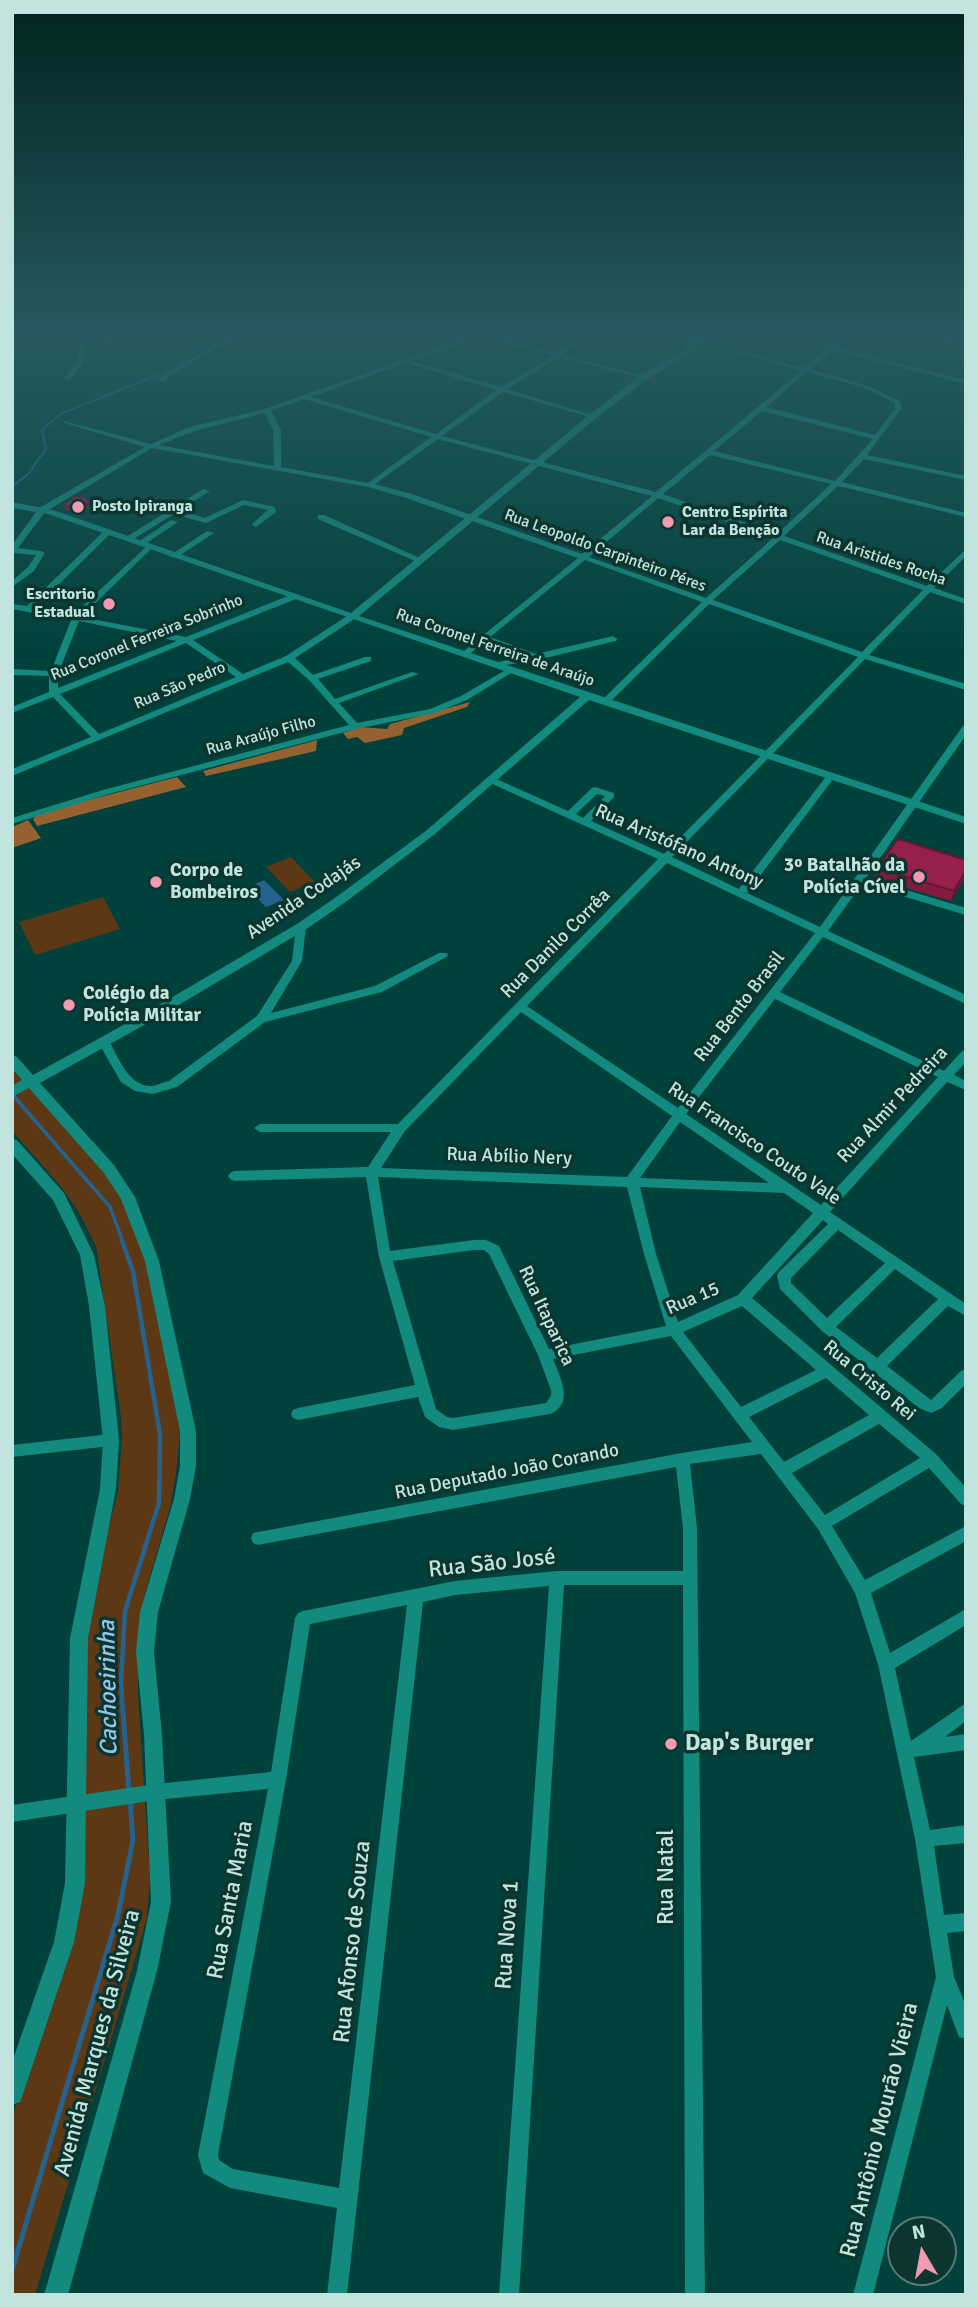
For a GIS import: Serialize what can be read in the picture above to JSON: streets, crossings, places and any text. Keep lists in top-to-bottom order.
{
  "streets": {
    "street": [
      "Rua Leopoldo Carpinteiro Péres",
      "Rua Aristides Rocha",
      "Rua Coronel Ferreira Sobrinho",
      "Rua Coronel Ferreira de Araújo",
      "Rua São Pedro",
      "Rua Araújo Filho",
      "Rua Aristófano Antony",
      "Avenida Codajás",
      "Rua Danilo Corrêa",
      "Rua Bento Brasil",
      "Rua Almir Pedreira",
      "Rua Francisco Couto Vale",
      "Rua Abílio Nery",
      "Rua 15",
      "Rua Itaparica",
      "Rua Cristo Rei",
      "Rua Deputado João Corando",
      "Rua São José",
      "Rua Natal",
      "Rua Santa Maria",
      "Rua Nova 1",
      "Rua Afonso de Souza",
      "Avenida Marques da Silveira",
      "Rua Antônio Mourão Vieira"
    ]
  },
  "crossings": [
    ["Rua Leopoldo Carpinteiro Péres", "Rua Danilo Corrêa"],
    ["Rua Aristides Rocha", "Rua Danilo Corrêa"],
    ["Rua Coronel Ferreira Sobrinho", "Rua Coronel Ferreira de Araújo"],
    ["Rua Coronel Ferreira de Araújo", "Rua São Pedro"],
    ["Rua Coronel Ferreira de Araújo", "Rua Araújo Filho"],
    ["Rua Coronel Ferreira de Araújo", "Avenida Codajás"],
    ["Rua Coronel Ferreira de Araújo", "Rua Danilo Corrêa"],
    ["Rua Coronel Ferreira de Araújo", "Rua Bento Brasil"],
    ["Rua Aristófano Antony", "Avenida Codajás"],
    ["Rua Aristófano Antony", "Rua Danilo Corrêa"],
    ["Rua Aristófano Antony", "Rua Bento Brasil"],
    ["Avenida Codajás", "Avenida Marques da Silveira"],
    ["Rua Danilo Corrêa", "Rua Francisco Couto Vale"],
    ["Rua Danilo Corrêa", "Rua Abílio Nery"],
    ["Rua Bento Brasil", "Rua Francisco Couto Vale"],
    ["Rua Bento Brasil", "Rua Abílio Nery"],
    ["Rua Almir Pedreira", "Rua Francisco Couto Vale"],
    ["Rua Almir Pedreira", "Rua 15"],
    ["Rua Francisco Couto Vale", "Rua Abílio Nery"],
    ["Rua Francisco Couto Vale", "Rua 15"],
    ["Rua 15", "Rua Itaparica"],
    ["Rua 15", "Rua Cristo Rei"],
    ["Rua 15", "Rua Antônio Mourão Vieira"],
    ["Rua Deputado João Corando", "Rua Natal"],
    ["Rua Deputado João Corando", "Rua Antônio Mourão Vieira"],
    ["Rua São José", "Rua Natal"],
    ["Rua São José", "Rua Santa Maria"],
    ["Rua São José", "Rua Nova 1"],
    ["Rua São José", "Rua Afonso de Souza"],
    ["Rua Santa Maria", "Rua Afonso de Souza"]
  ],
  "water": ["Cachoeirinha"],
  "places": [
    "Posto Ipiranga",
    "Centro Espírita Lar da Benção",
    "Escritorio Estadual",
    "3º Batalhão da Polícia Cível",
    "Corpo de Bombeiros",
    "Colégio da Polícia Militar",
    "Dap's Burger"
  ],
  "north": "top"
}
